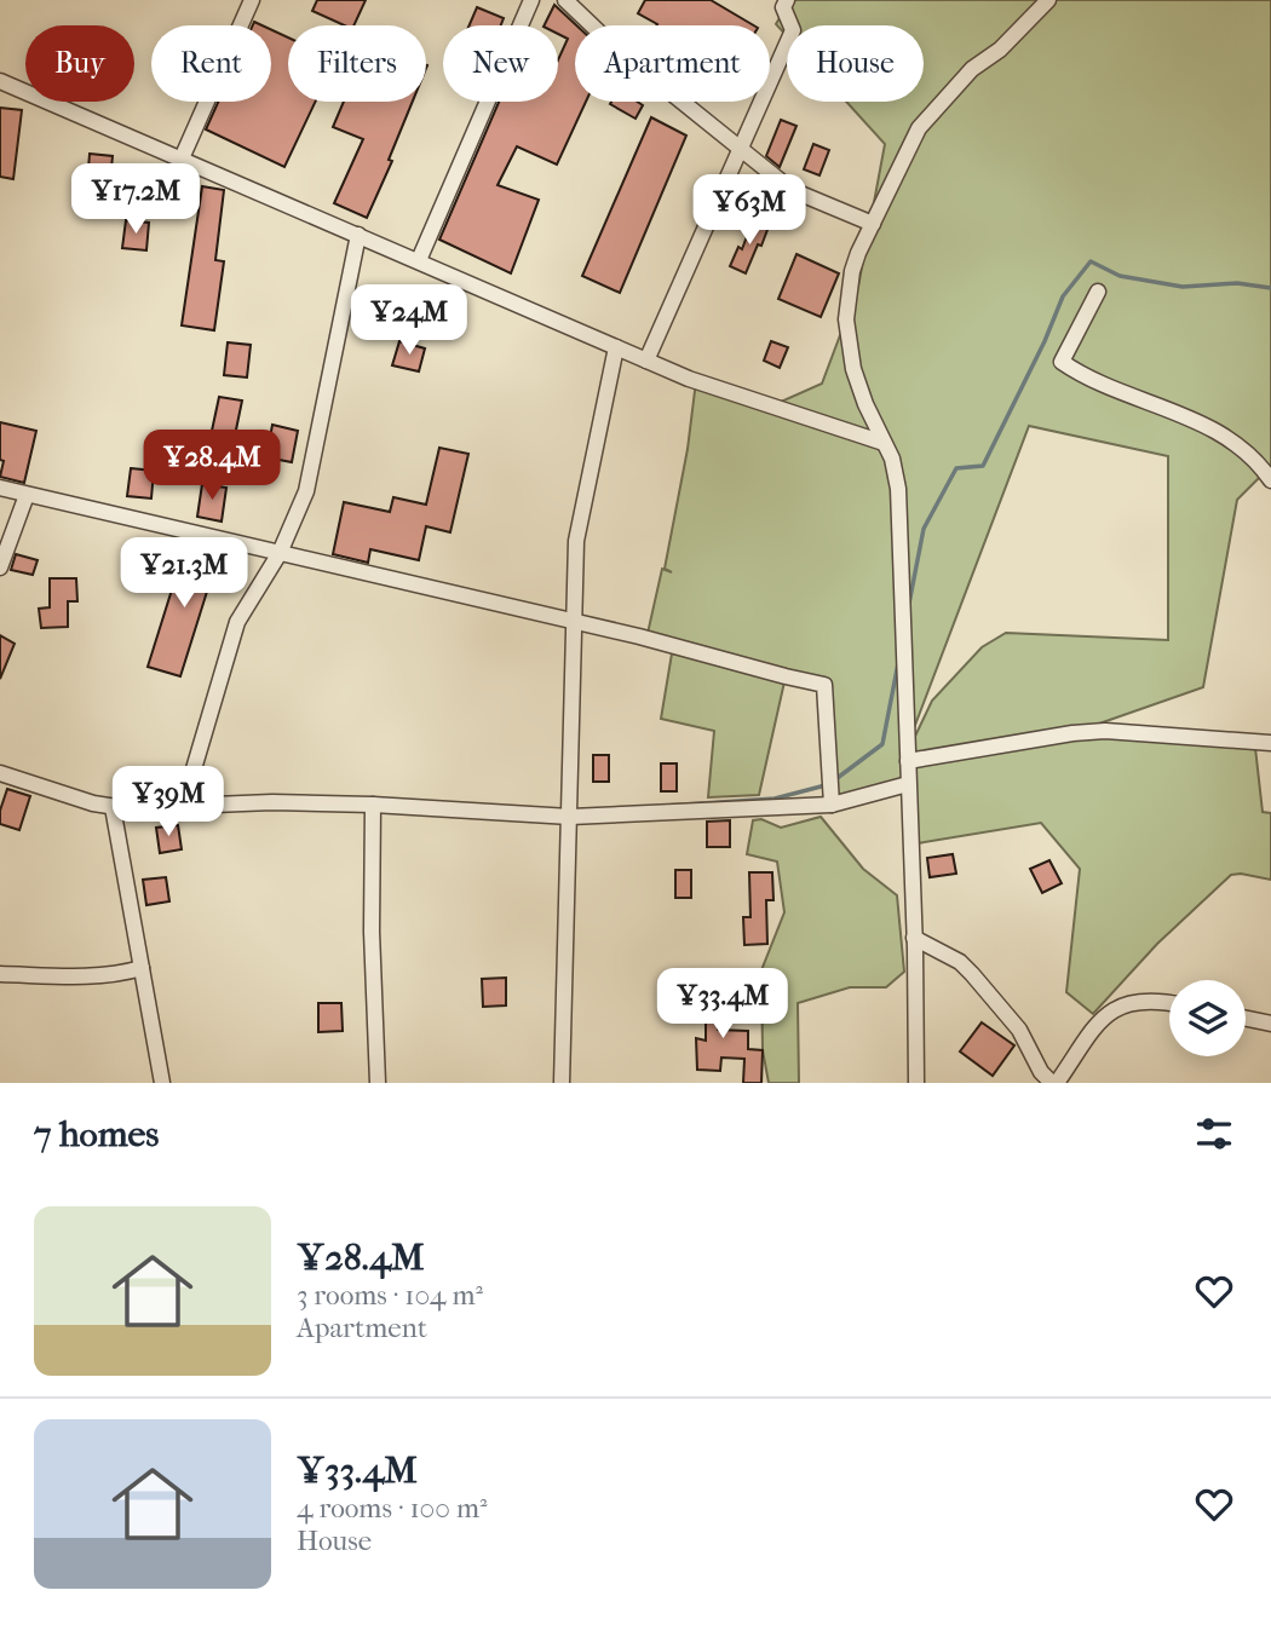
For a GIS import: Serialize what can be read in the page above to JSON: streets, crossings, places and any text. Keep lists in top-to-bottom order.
{
  "page": {
    "chip": [
      "Buy",
      "Rent",
      "Filters",
      "New",
      "Apartment",
      "House"
    ],
    "price": [
      "¥17.2M",
      "¥63M",
      "¥24M",
      "¥28.4M",
      "¥21.3M",
      "¥39M",
      "¥33.4M"
    ],
    "heading": "7 homes",
    "list": [
      {
        "name": "¥28.4M",
        "note": "3 rooms · 104 m² · Apartment"
      },
      {
        "name": "¥33.4M",
        "note": "4 rooms · 100 m² · House"
      }
    ]
  }
}
